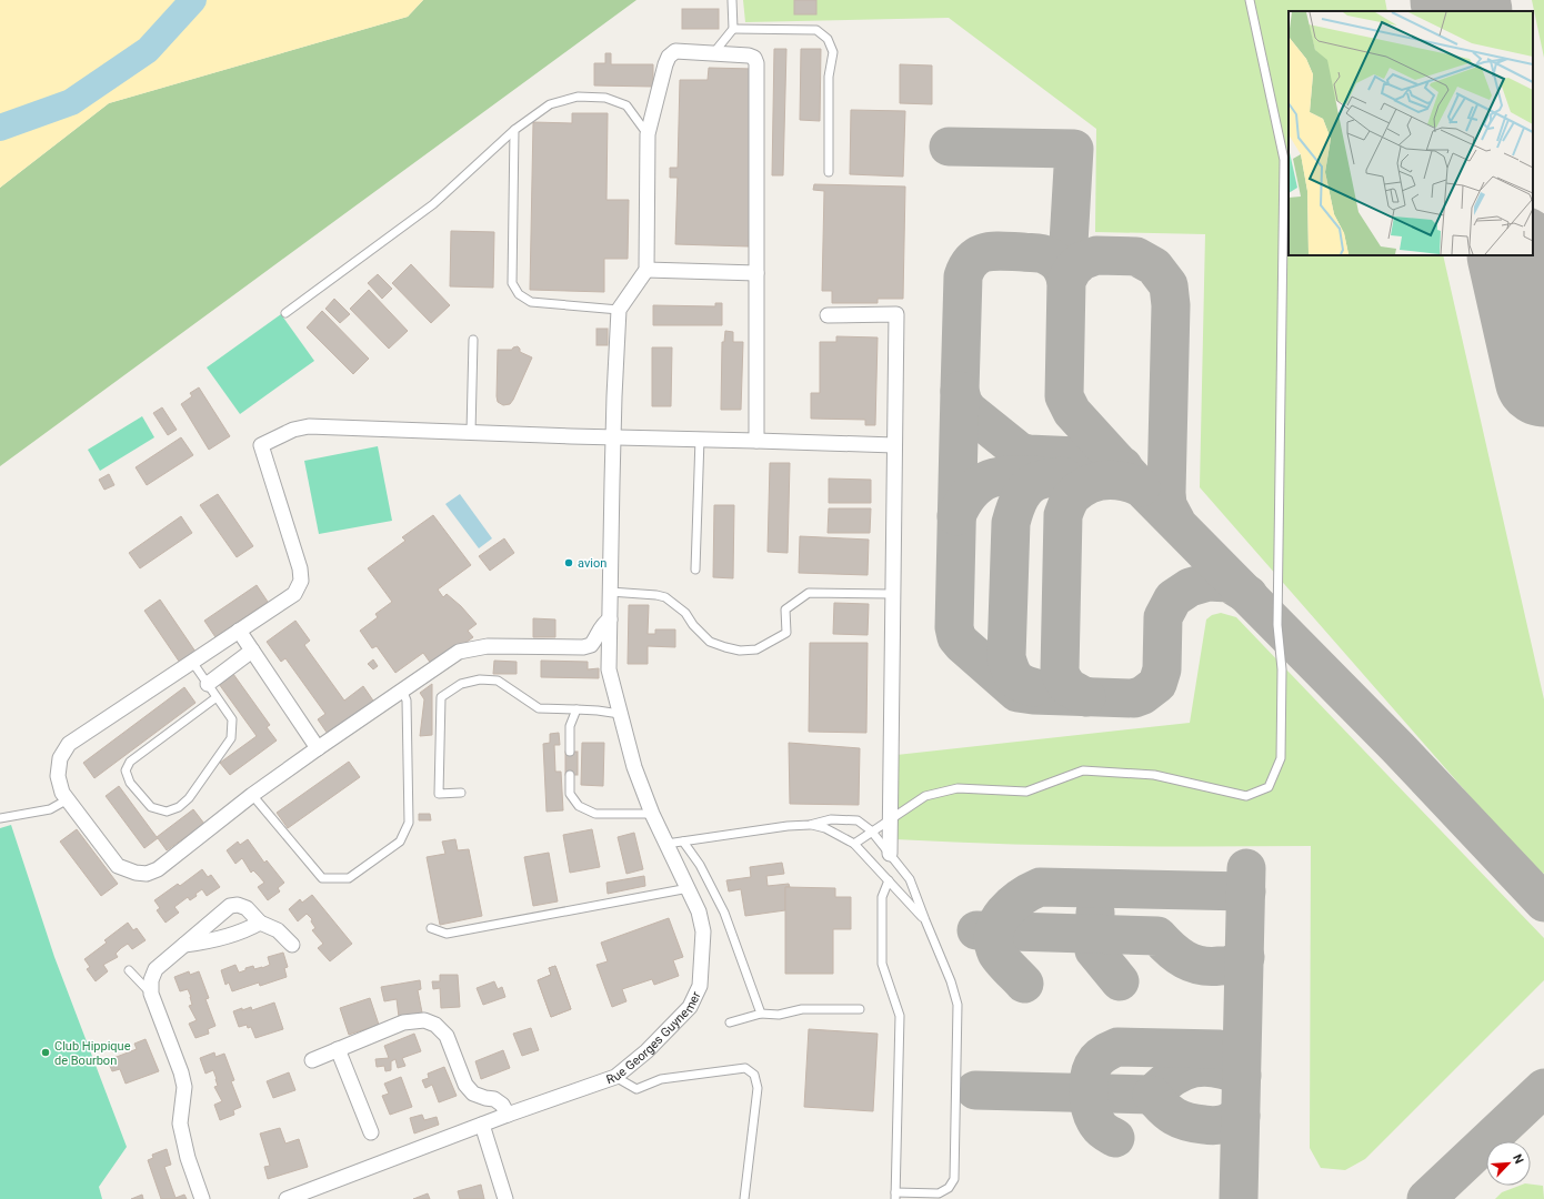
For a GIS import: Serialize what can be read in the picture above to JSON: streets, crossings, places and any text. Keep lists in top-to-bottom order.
{
  "streets": {
    "street": ["Rue Georges Guynemer"]
  },
  "places": ["avion", "Club Hippique de Bourbon"],
  "north": "top right"
}
